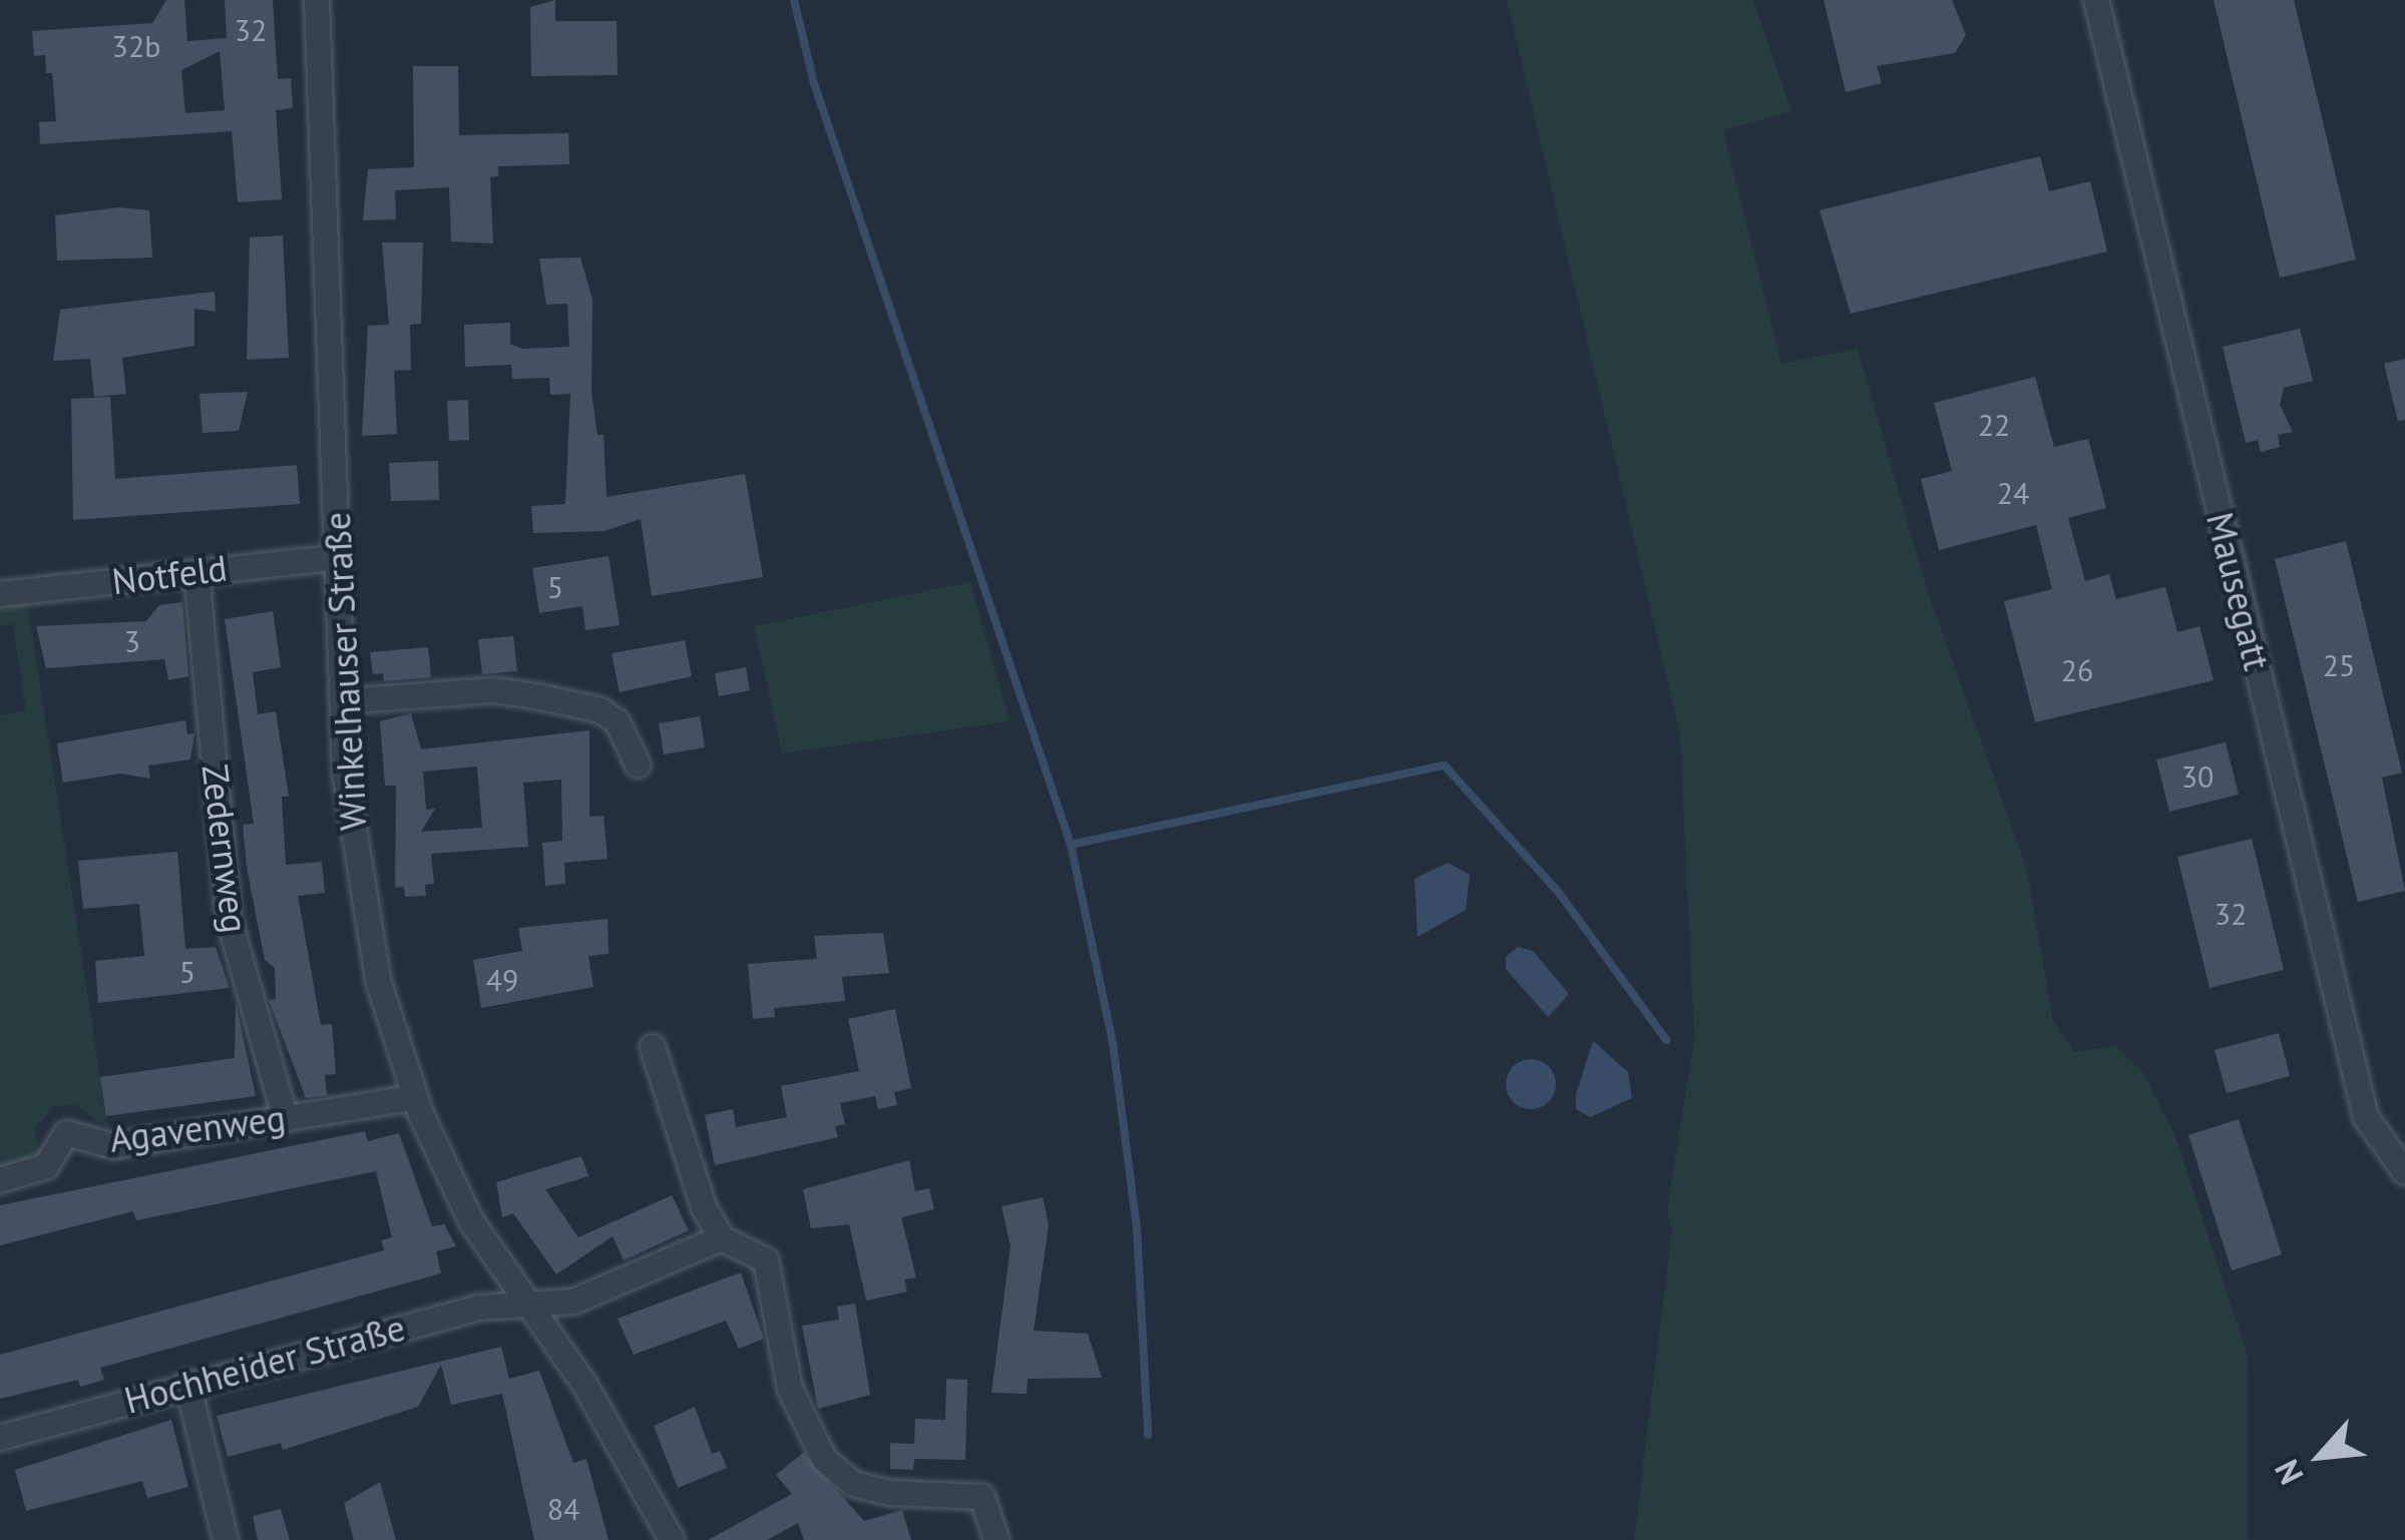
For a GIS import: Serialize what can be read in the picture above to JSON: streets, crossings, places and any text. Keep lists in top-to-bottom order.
{
  "streets": {
    "street": [
      "Notfeld",
      "Mausegatt",
      "Winkelhauser Straße",
      "Zedernweg",
      "Agavenweg",
      "Hochheider Straße"
    ]
  },
  "crossings": [
    ["Notfeld", "Winkelhauser Straße"],
    ["Notfeld", "Zedernweg"],
    ["Winkelhauser Straße", "Agavenweg"],
    ["Winkelhauser Straße", "Hochheider Straße"],
    ["Zedernweg", "Agavenweg"]
  ],
  "house_numbers": [
    "32",
    "32b",
    "22",
    "24",
    "5",
    "3",
    "25",
    "26",
    "30",
    "32",
    "5",
    "49",
    "84"
  ],
  "north": "bottom left"
}
